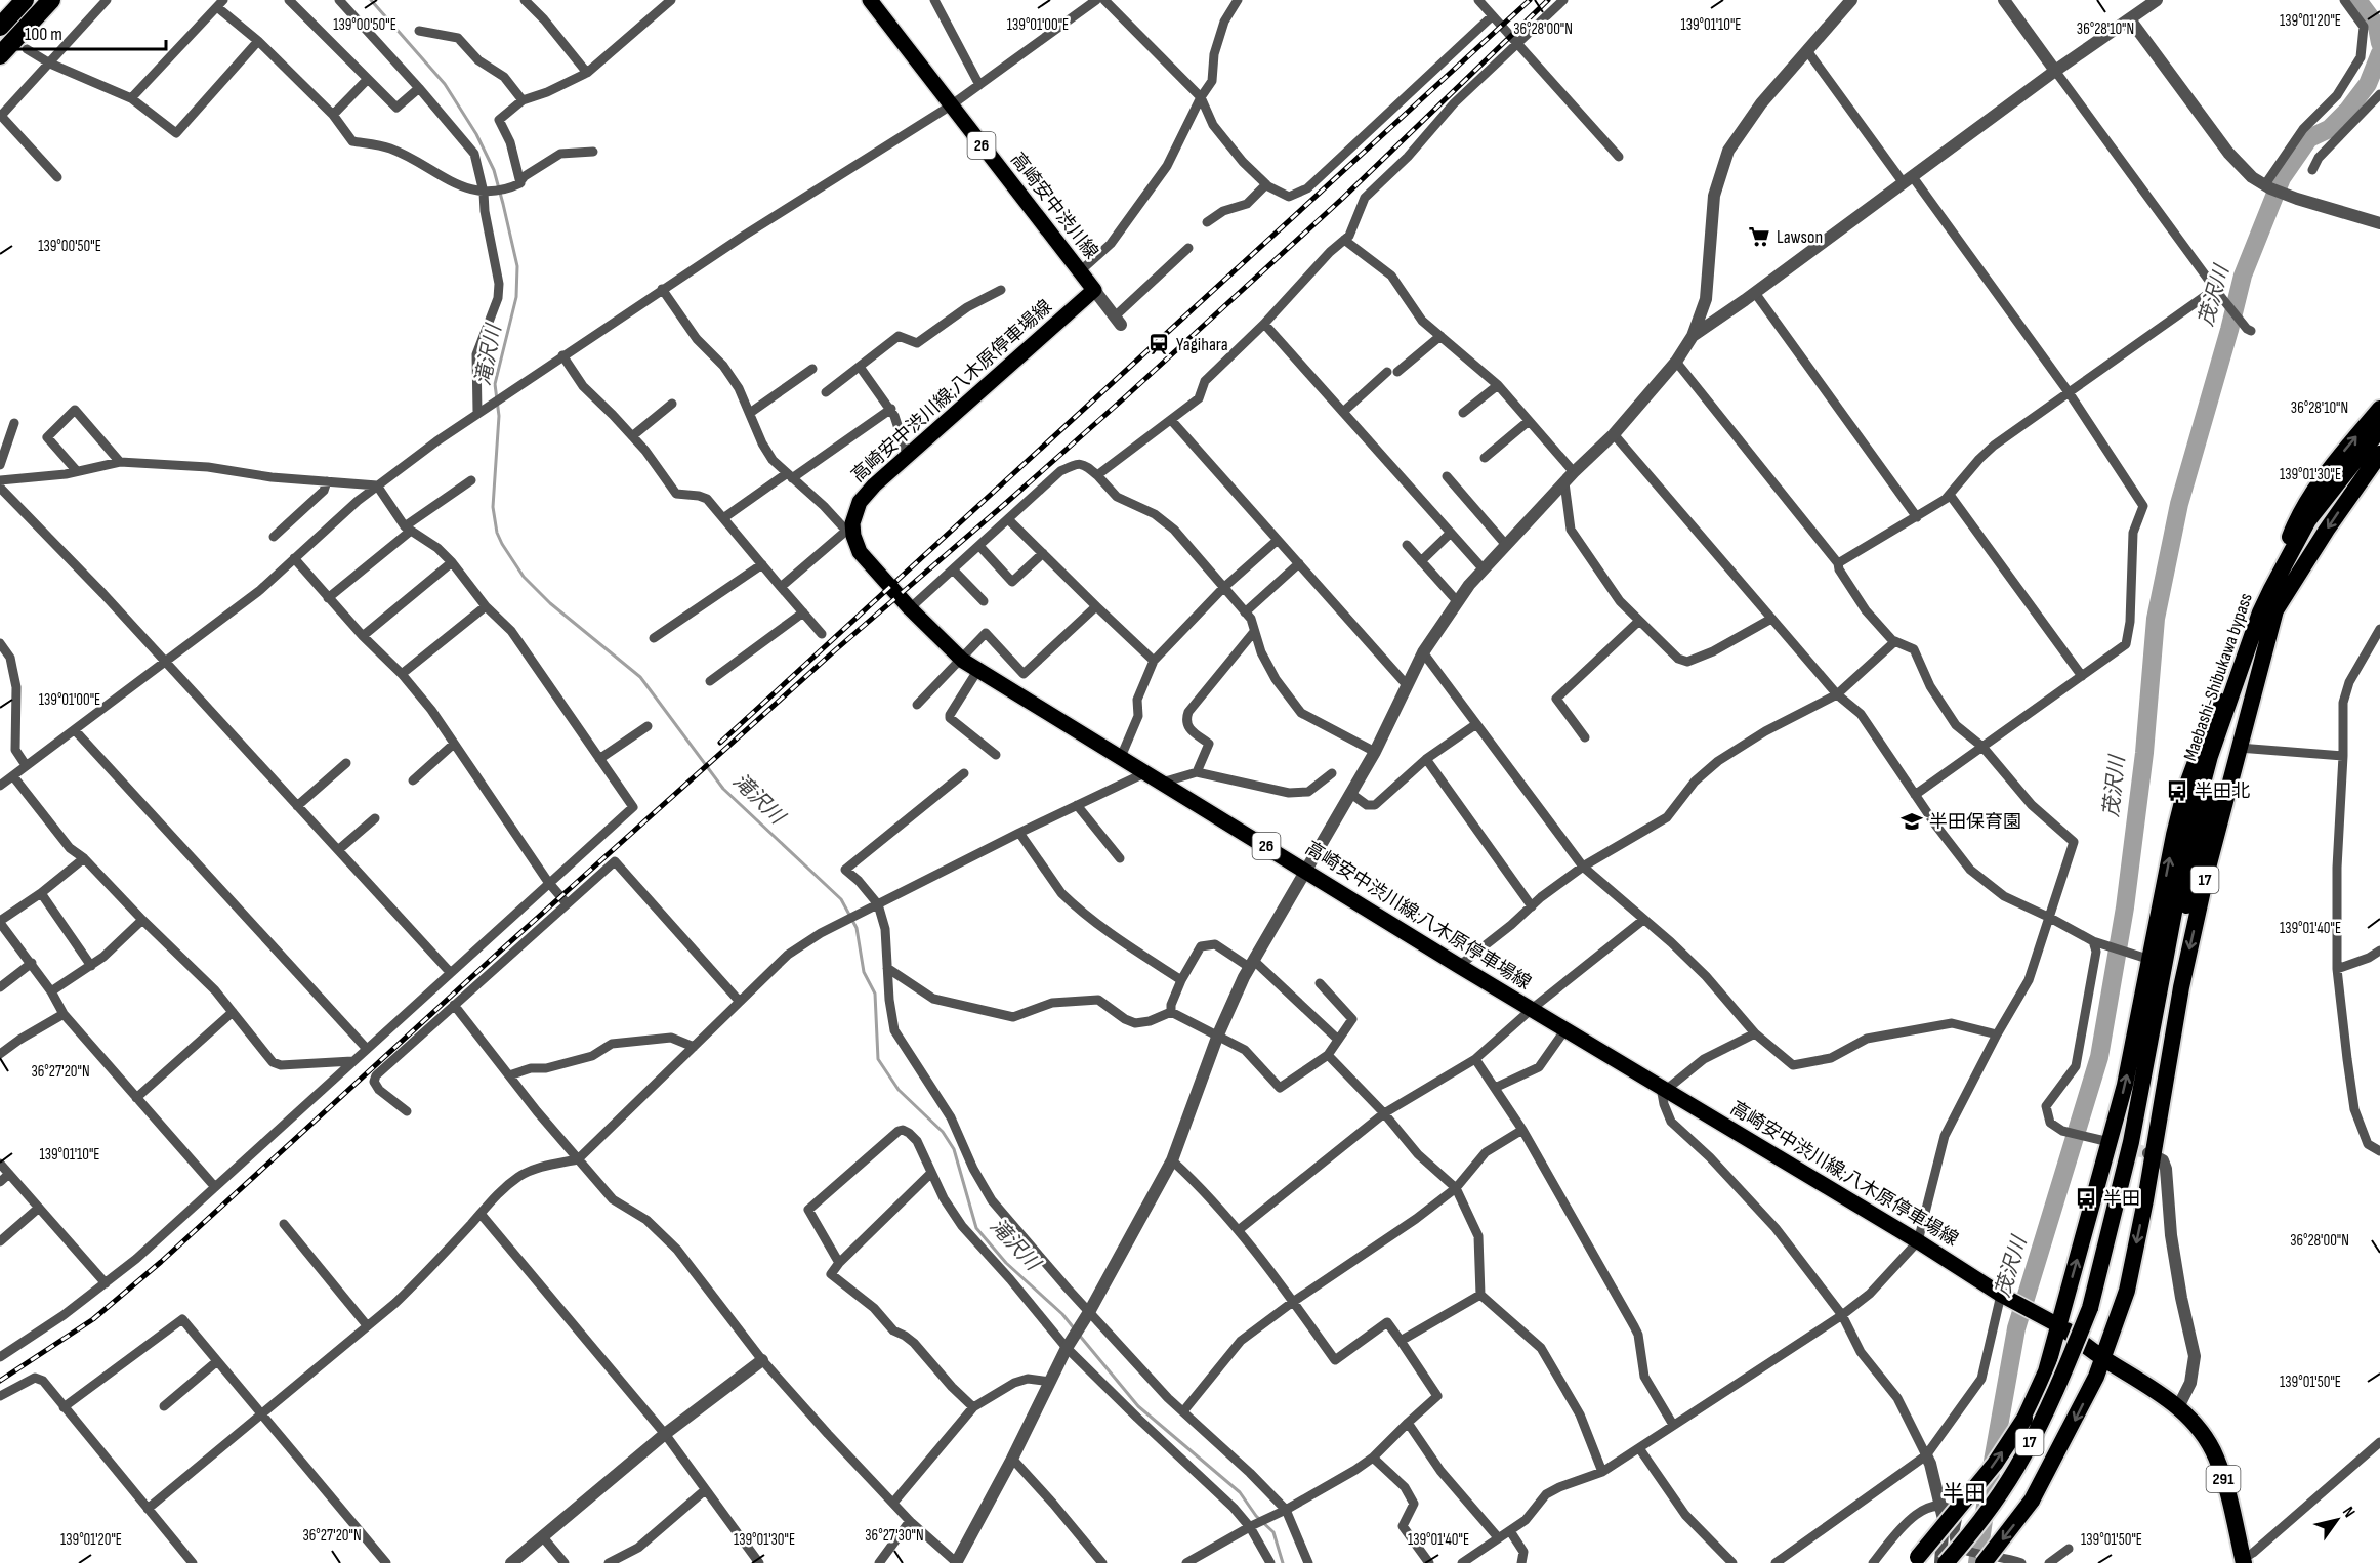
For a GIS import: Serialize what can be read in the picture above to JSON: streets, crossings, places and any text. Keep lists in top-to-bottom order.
{
  "streets": {
    "highway": ["Maebashi-Shibukawa bypass", "17", "291"],
    "main road": ["26", "高崎安中渋川線", "高崎安中渋川線;八木原停車場線"]
  },
  "crossings": [
    ["26", "高崎安中渋川線;八木原停車場線"],
    ["26", "17"],
    ["26", "291"],
    ["高崎安中渋川線", "高崎安中渋川線;八木原停車場線"],
    ["Maebashi-Shibukawa bypass", "17"],
    ["17", "291"]
  ],
  "districts": ["半田"],
  "water": ["茂沢川", "滝沢川"],
  "places": {
    "supermarket": ["Lawson"],
    "station": ["Yagihara"],
    "bus stop": ["半田北", "半田"],
    "school or university": ["半田保育園"]
  },
  "scale_bar": "100 m",
  "north": "top right",
  "coordinates": [
    "139°01'20\"E",
    "139°00'50\"E",
    "139°01'00\"E",
    "139°01'10\"E",
    "36°28'10\"N",
    "36°28'00\"N",
    "139°01'30\"E",
    "139°01'40\"E",
    "36°27'20\"N",
    "139°01'50\"E",
    "36°27'30\"N"
  ]
}
